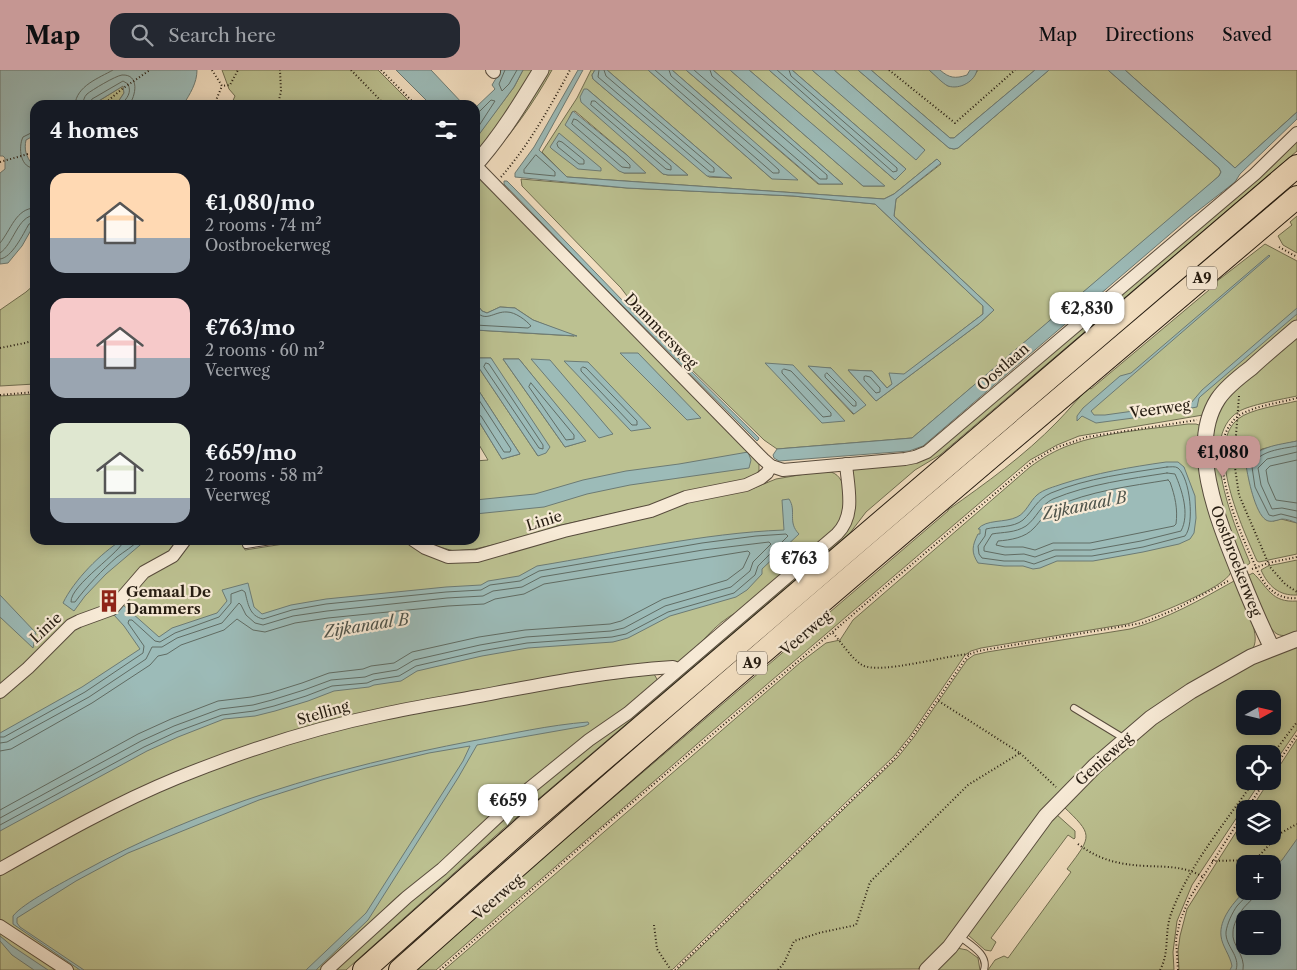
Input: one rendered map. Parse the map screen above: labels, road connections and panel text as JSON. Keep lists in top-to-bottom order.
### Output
{
  "streets": {
    "highway": ["A9"],
    "street": [
      "Dammersweg",
      "Oostlaan",
      "Linie",
      "Oostbroekerweg",
      "Stelling",
      "Genieweg"
    ],
    "path": ["Veerweg"]
  },
  "crossings": [
    ["Dammersweg", "Linie"],
    ["Veerweg", "Oostbroekerweg"],
    ["Oostbroekerweg", "Genieweg"]
  ],
  "water": ["Zijkanaal B"],
  "places": {
    "building": ["Gemaal De Dammers"]
  },
  "north": "right",
  "page": {
    "header": "Map",
    "search": "Search here",
    "nav": ["Map", "Directions", "Saved"],
    "heading": "4 homes",
    "list": [
      {
        "name": "€1,080/mo",
        "note": "2 rooms · 74 m² · Oostbroekerweg"
      },
      {
        "name": "€763/mo",
        "note": "2 rooms · 60 m² · Veerweg"
      },
      {
        "name": "€659/mo",
        "note": "2 rooms · 58 m² · Veerweg"
      }
    ],
    "price": [
      "€2,830",
      "€1,080",
      "€763",
      "€659"
    ],
    "map_buttons": ["+", "−"]
  }
}
